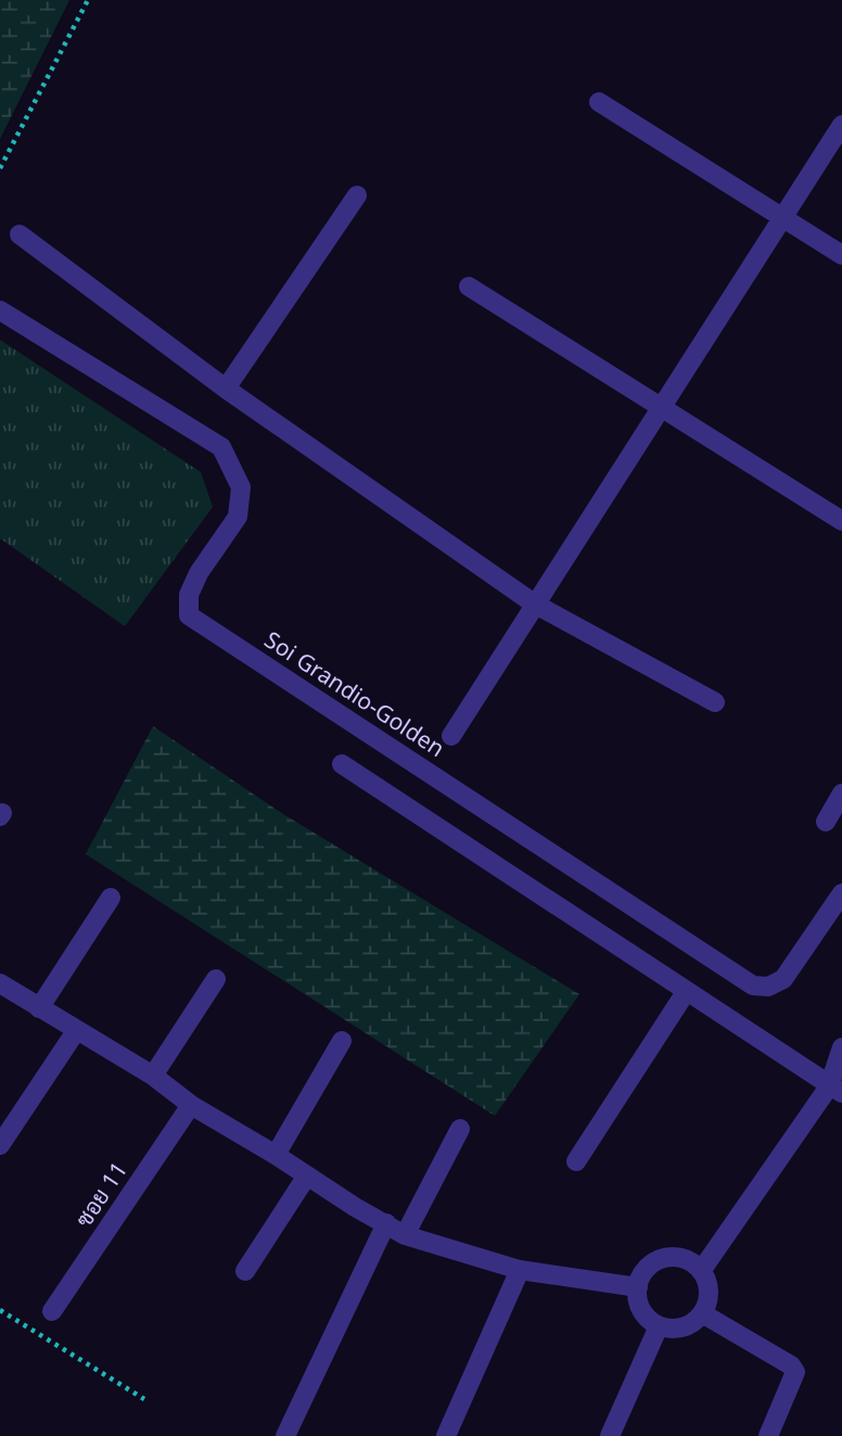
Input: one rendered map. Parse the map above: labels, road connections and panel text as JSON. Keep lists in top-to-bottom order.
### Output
{
  "streets": {
    "street": ["Soi Grandio-Golden", "ซอย 11"]
  }
}
